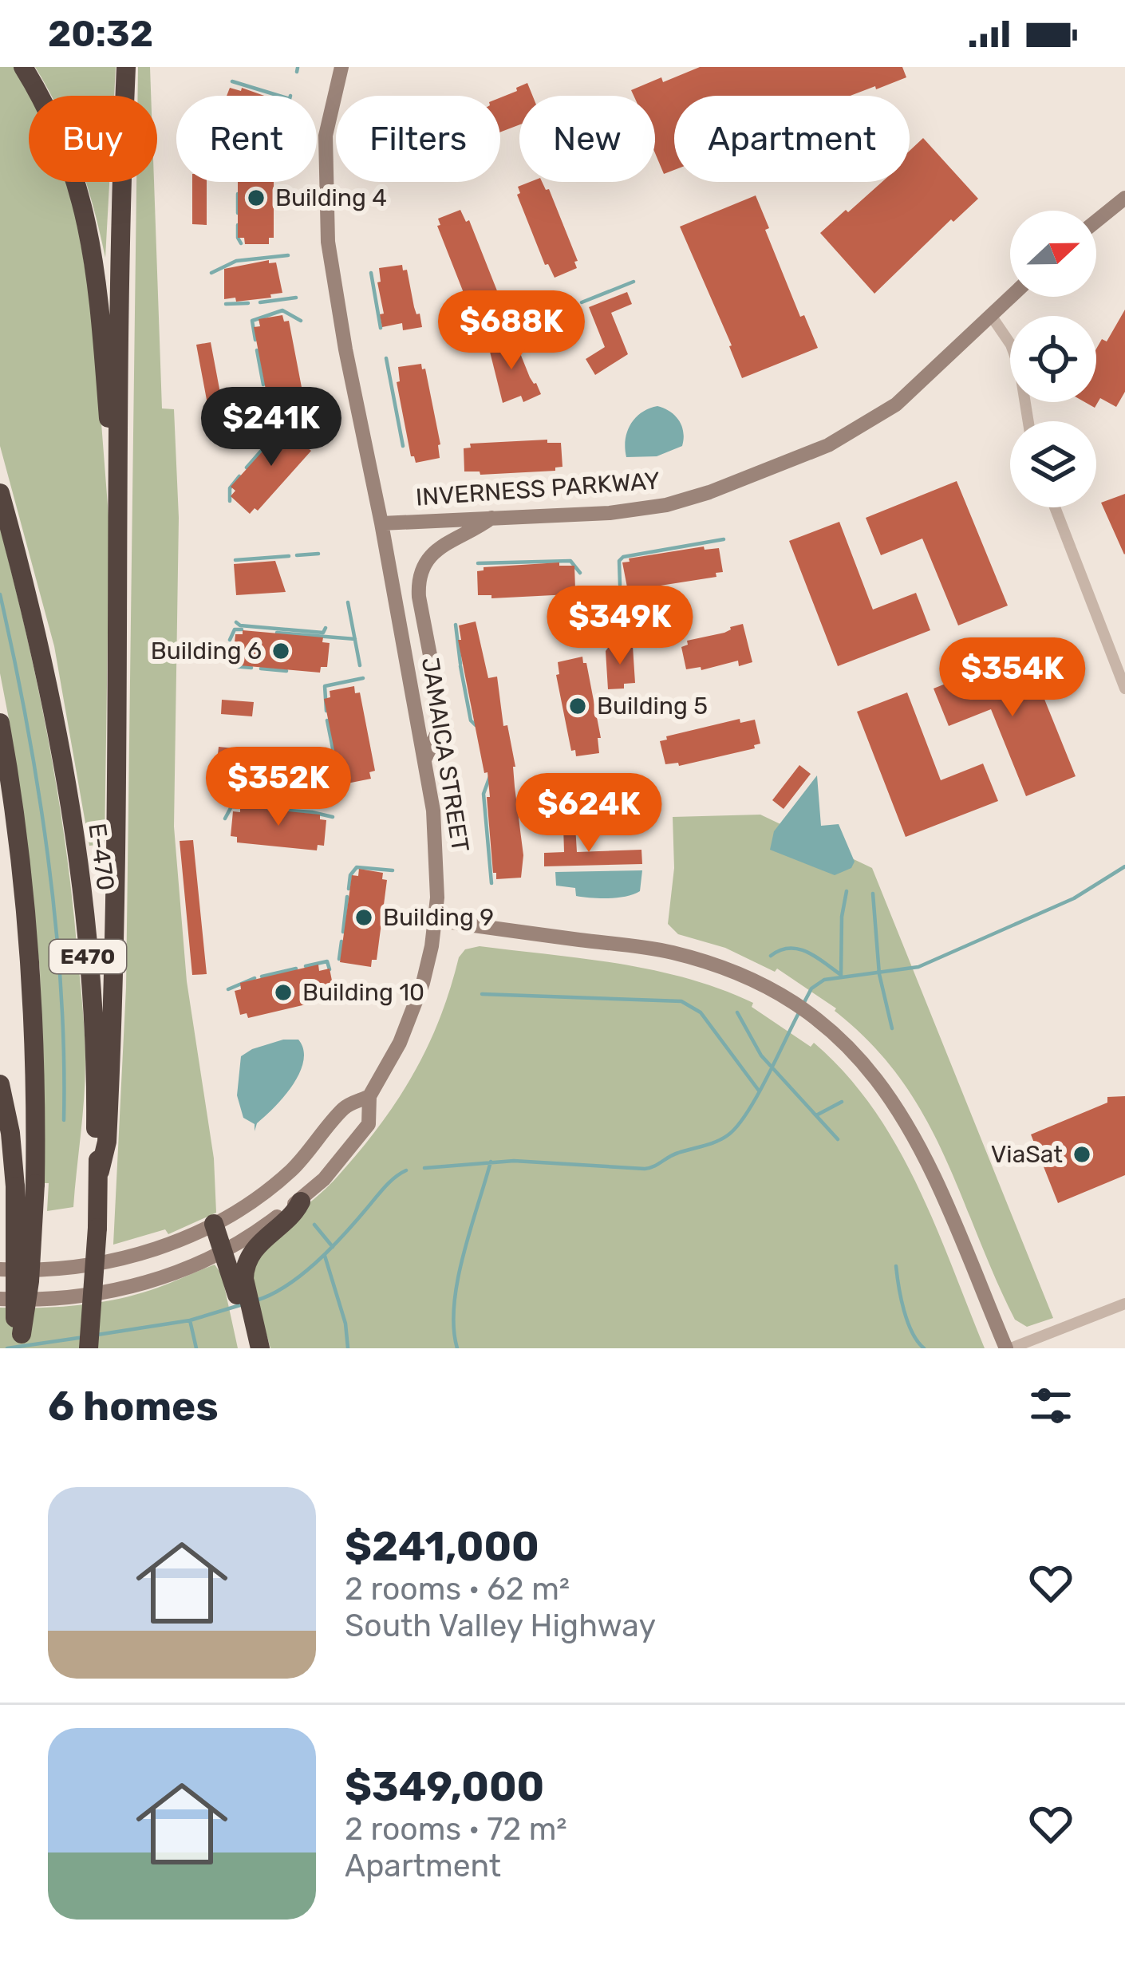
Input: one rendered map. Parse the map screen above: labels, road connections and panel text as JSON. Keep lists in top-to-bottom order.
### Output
{
  "streets": {
    "highway": ["E-470", "E470"],
    "main road": ["INVERNESS PARKWAY", "JAMAICA STREET"]
  },
  "crossings": [
    ["INVERNESS PARKWAY", "JAMAICA STREET"]
  ],
  "places": [
    "Building 4",
    "Building 6",
    "Building 5",
    "Building 9",
    "Building 10",
    "ViaSat"
  ],
  "north": "right",
  "page": {
    "status": "20:32",
    "chip": [
      "Buy",
      "Rent",
      "Filters",
      "New",
      "Apartment"
    ],
    "price": [
      "$688K",
      "$241K",
      "$349K",
      "$354K",
      "$352K",
      "$624K"
    ],
    "heading": "6 homes",
    "list": [
      {
        "name": "$241,000",
        "note": "2 rooms · 62 m² · South Valley Highway"
      },
      {
        "name": "$349,000",
        "note": "2 rooms · 72 m² · Apartment"
      }
    ]
  }
}
